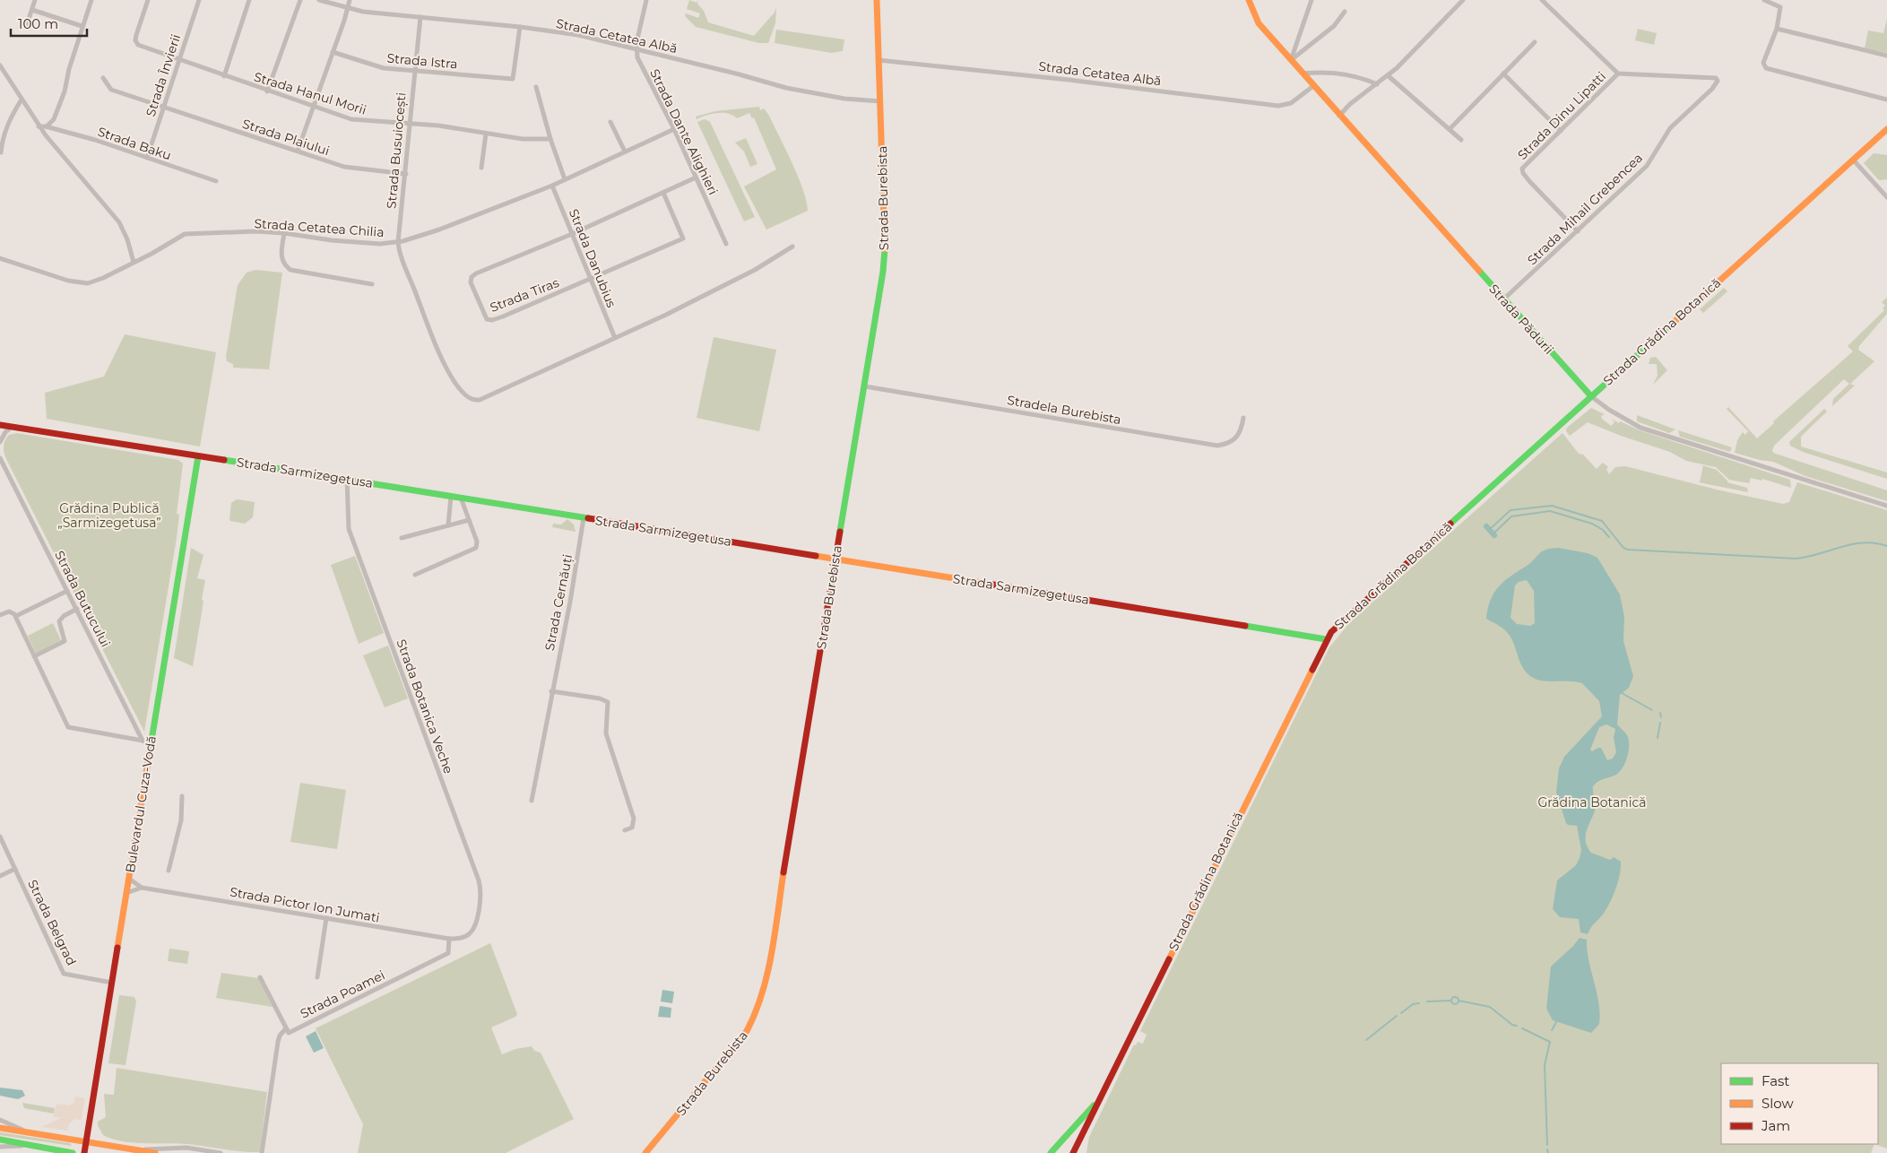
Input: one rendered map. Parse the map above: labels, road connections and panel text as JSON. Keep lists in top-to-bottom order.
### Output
{
  "streets": {
    "main road": [
      "Strada Burebista",
      "Strada Pădurii",
      "Strada Grădina Botanică",
      "Strada Sarmizegetusa",
      "Bulevardul Cuza-Vodă"
    ],
    "street": [
      "Strada Cetatea Albă",
      "Strada Istra",
      "Strada Învierii",
      "Strada Hanul Morii",
      "Strada Dinu Lipatti",
      "Strada Dante Alighieri",
      "Strada Plaiului",
      "Strada Baku",
      "Strada Busuiocești",
      "Strada Mihail Grebencea",
      "Strada Cetatea Chilia",
      "Strada Danubius",
      "Strada Tiras",
      "Stradela Burebista",
      "Strada Butucului",
      "Strada Cernăuți",
      "Strada Botanica Veche",
      "Strada Pictor Ion Jumati",
      "Strada Belgrad",
      "Strada Poamei"
    ]
  },
  "crossings": [
    ["Strada Cetatea Albă", "Strada Istra"],
    ["Strada Cetatea Albă", "Strada Dante Alighieri"],
    ["Strada Cetatea Albă", "Strada Busuiocești"],
    ["Strada Cetatea Albă", "Strada Burebista"],
    ["Strada Cetatea Albă", "Strada Pădurii"],
    ["Strada Istra", "Strada Busuiocești"],
    ["Strada Învierii", "Strada Hanul Morii"],
    ["Strada Învierii", "Strada Plaiului"],
    ["Strada Învierii", "Strada Baku"],
    ["Strada Hanul Morii", "Strada Busuiocești"],
    ["Strada Dinu Lipatti", "Strada Mihail Grebencea"],
    ["Strada Dante Alighieri", "Strada Cetatea Chilia"],
    ["Strada Dante Alighieri", "Strada Tiras"],
    ["Strada Plaiului", "Strada Busuiocești"],
    ["Strada Busuiocești", "Strada Cetatea Chilia"],
    ["Strada Busuiocești", "Strada Danubius"],
    ["Strada Burebista", "Stradela Burebista"],
    ["Strada Burebista", "Strada Sarmizegetusa"],
    ["Strada Mihail Grebencea", "Strada Pădurii"],
    ["Strada Cetatea Chilia", "Strada Danubius"],
    ["Strada Danubius", "Strada Tiras"],
    ["Strada Pădurii", "Strada Grădina Botanică"],
    ["Strada Grădina Botanică", "Strada Sarmizegetusa"],
    ["Strada Sarmizegetusa", "Strada Cernăuți"],
    ["Strada Sarmizegetusa", "Strada Botanica Veche"],
    ["Strada Sarmizegetusa", "Bulevardul Cuza-Vodă"],
    ["Strada Botanica Veche", "Strada Pictor Ion Jumati"],
    ["Bulevardul Cuza-Vodă", "Strada Pictor Ion Jumati"],
    ["Bulevardul Cuza-Vodă", "Strada Belgrad"],
    ["Strada Pictor Ion Jumati", "Strada Poamei"]
  ],
  "parks": ["Grădina Publică „Sarmizegetusa”", "Grădina Botanică"],
  "legend": ["Fast", "Slow", "Jam"],
  "scale_bar": "100 m"
}
